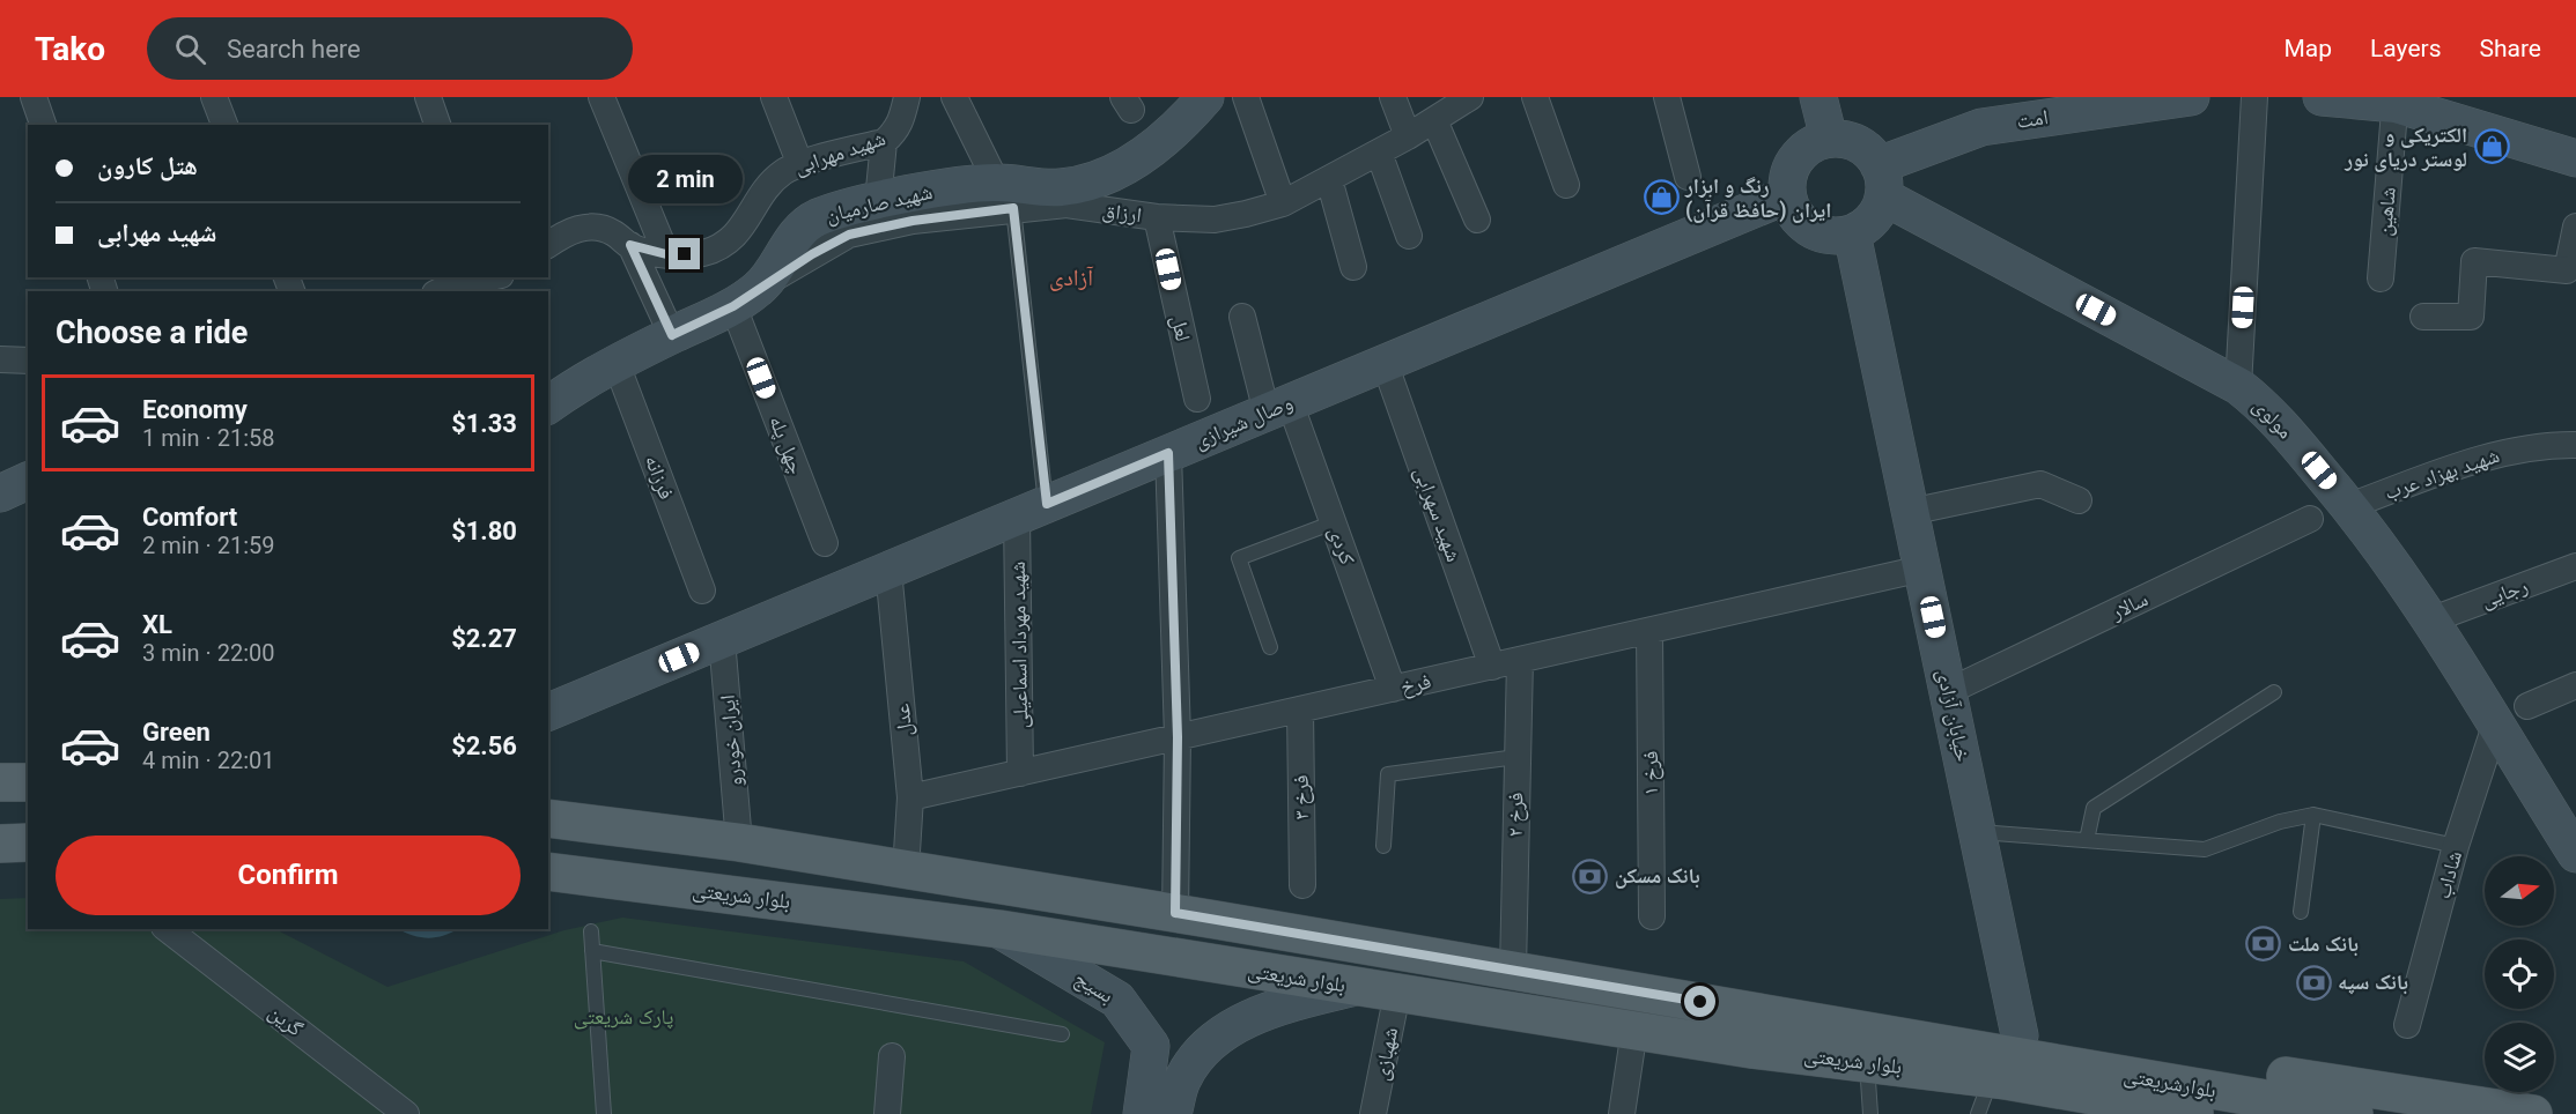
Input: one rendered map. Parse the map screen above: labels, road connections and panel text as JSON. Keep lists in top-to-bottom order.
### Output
{
  "streets": {
    "main road": ["بلوار شریعتی", "بلوارشریعتی"],
    "street": [
      "امت",
      "شهید مهرابی",
      "شهید صارمیان",
      "شاهین",
      "ارزاق",
      "لعل",
      "مولوی",
      "وصال شیرازی",
      "چهل پله",
      "شهید بهزاد عرب",
      "فرزانه",
      "شهید سهرابی",
      "کردی",
      "رجایی",
      "سالار",
      "شهید مهرداد اسماعیلی",
      "فرخ",
      "خیابان آزادی",
      "عدل",
      "ایران خودرو",
      "فرخ ۱",
      "فرخ ۳",
      "فرخ ۲",
      "شاداب",
      "بسیج",
      "گرین",
      "شهبازی"
    ]
  },
  "crossings": [
    ["امت", "مولوی"],
    ["امت", "وصال شیرازی"],
    ["امت", "خیابان آزادی"],
    ["شهید صارمیان", "ارزاق"],
    ["شهید صارمیان", "چهل پله"],
    ["ارزاق", "لعل"],
    ["ارزاق", "چهل پله"],
    ["مولوی", "وصال شیرازی"],
    ["مولوی", "شهید بهزاد عرب"],
    ["مولوی", "رجایی"],
    ["مولوی", "خیابان آزادی"],
    ["مولوی", "شاداب"],
    ["وصال شیرازی", "شهید سهرابی"],
    ["وصال شیرازی", "کردی"],
    ["وصال شیرازی", "شهید مهرداد اسماعیلی"],
    ["وصال شیرازی", "خیابان آزادی"],
    ["وصال شیرازی", "عدل"],
    ["وصال شیرازی", "ایران خودرو"],
    ["شهید سهرابی", "فرخ"],
    ["کردی", "فرخ"],
    ["سالار", "خیابان آزادی"],
    ["شهید مهرداد اسماعیلی", "فرخ"],
    ["فرخ", "خیابان آزادی"],
    ["فرخ", "عدل"],
    ["فرخ", "فرخ ۱"],
    ["فرخ", "فرخ ۳"],
    ["فرخ", "فرخ ۲"],
    ["خیابان آزادی", "بلوار شریعتی"],
    ["خیابان آزادی", "بلوارشریعتی"],
    ["عدل", "بلوار شریعتی"],
    ["ایران خودرو", "بلوار شریعتی"],
    ["فرخ ۲", "بلوار شریعتی"],
    ["بلوار شریعتی", "بسیج"],
    ["بلوار شریعتی", "شهبازی"],
    ["بلوار شریعتی", "بلوارشریعتی"]
  ],
  "districts": ["آزادی"],
  "parks": ["پارک شریعتی"],
  "places": {
    "shop": ["الکتریکی و لوستر دریای نور", "رنگ و ابزار ایران (حافظ قرآن)"],
    "bank": ["بانک مسکن", "بانک ملت", "بانک سپه"]
  },
  "north": "right",
  "page": {
    "header": "Tako",
    "search": "Search here",
    "nav": ["Map", "Layers", "Share"],
    "banner": ["هتل کارون", "شهید مهرابی"],
    "bubble": "2 min",
    "heading": "Choose a ride",
    "list": [
      {
        "name": "Economy",
        "note": "1 min · 21:58",
        "value": "$1.33"
      },
      {
        "name": "Comfort",
        "note": "2 min · 21:59",
        "value": "$1.80"
      },
      {
        "name": "XL",
        "note": "3 min · 22:00",
        "value": "$2.27"
      },
      {
        "name": "Green",
        "note": "4 min · 22:01",
        "value": "$2.56"
      }
    ],
    "buttons": "Confirm"
  }
}
